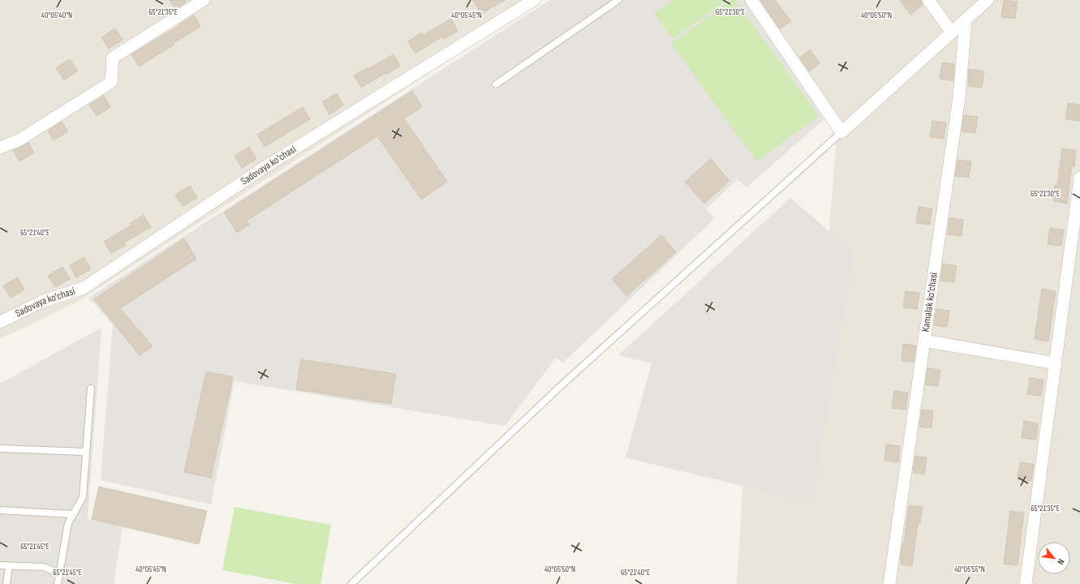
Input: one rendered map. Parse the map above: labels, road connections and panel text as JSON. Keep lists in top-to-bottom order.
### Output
{
  "streets": {
    "street": ["Sadovaya ko'chasi", "Kamalak ko'chasi"]
  },
  "north": "bottom right",
  "coordinates": [
    "65°21'35\"E",
    "65°21'30\"E",
    "40°05'40\"N",
    "40°05'45\"N",
    "40°05'50\"N",
    "65°21'40\"E",
    "65°21'45\"E",
    "40°05'55\"N"
  ]
}
